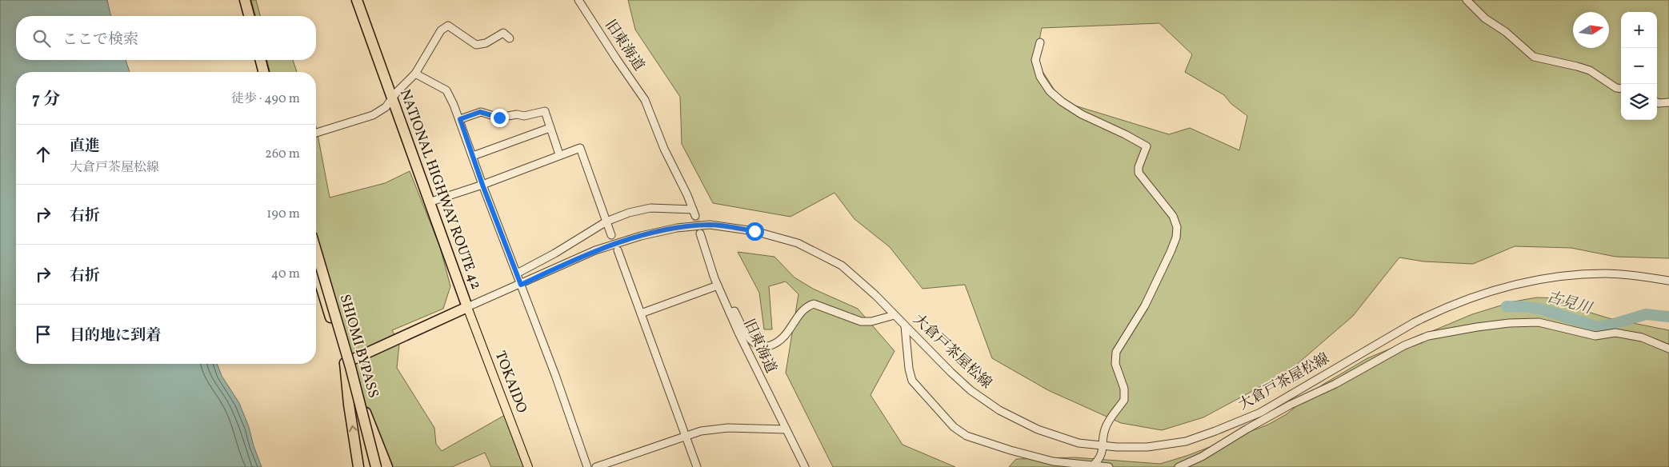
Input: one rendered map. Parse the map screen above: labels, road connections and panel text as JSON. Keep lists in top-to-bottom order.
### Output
{
  "streets": {
    "highway": ["NATIONAL HIGHWAY ROUTE 42", "SHIOMI BYPASS"],
    "main road": ["TOKAIDO"],
    "street": ["旧東海道", "大倉戸茶屋松線"]
  },
  "crossings": [
    ["NATIONAL HIGHWAY ROUTE 42", "大倉戸茶屋松線"],
    ["NATIONAL HIGHWAY ROUTE 42", "TOKAIDO"],
    ["大倉戸茶屋松線", "TOKAIDO"]
  ],
  "water": ["古見川"],
  "north": "right",
  "page": {
    "map_buttons": ["+", "−"],
    "search": "ここで検索",
    "heading": ["7 分", "徒歩 · 490 m"],
    "list": [
      ["直進", "大倉戸茶屋松線", "260 m"],
      ["右折", "190 m"],
      ["右折", "40 m"],
      "目的地に到着"
    ]
  }
}
